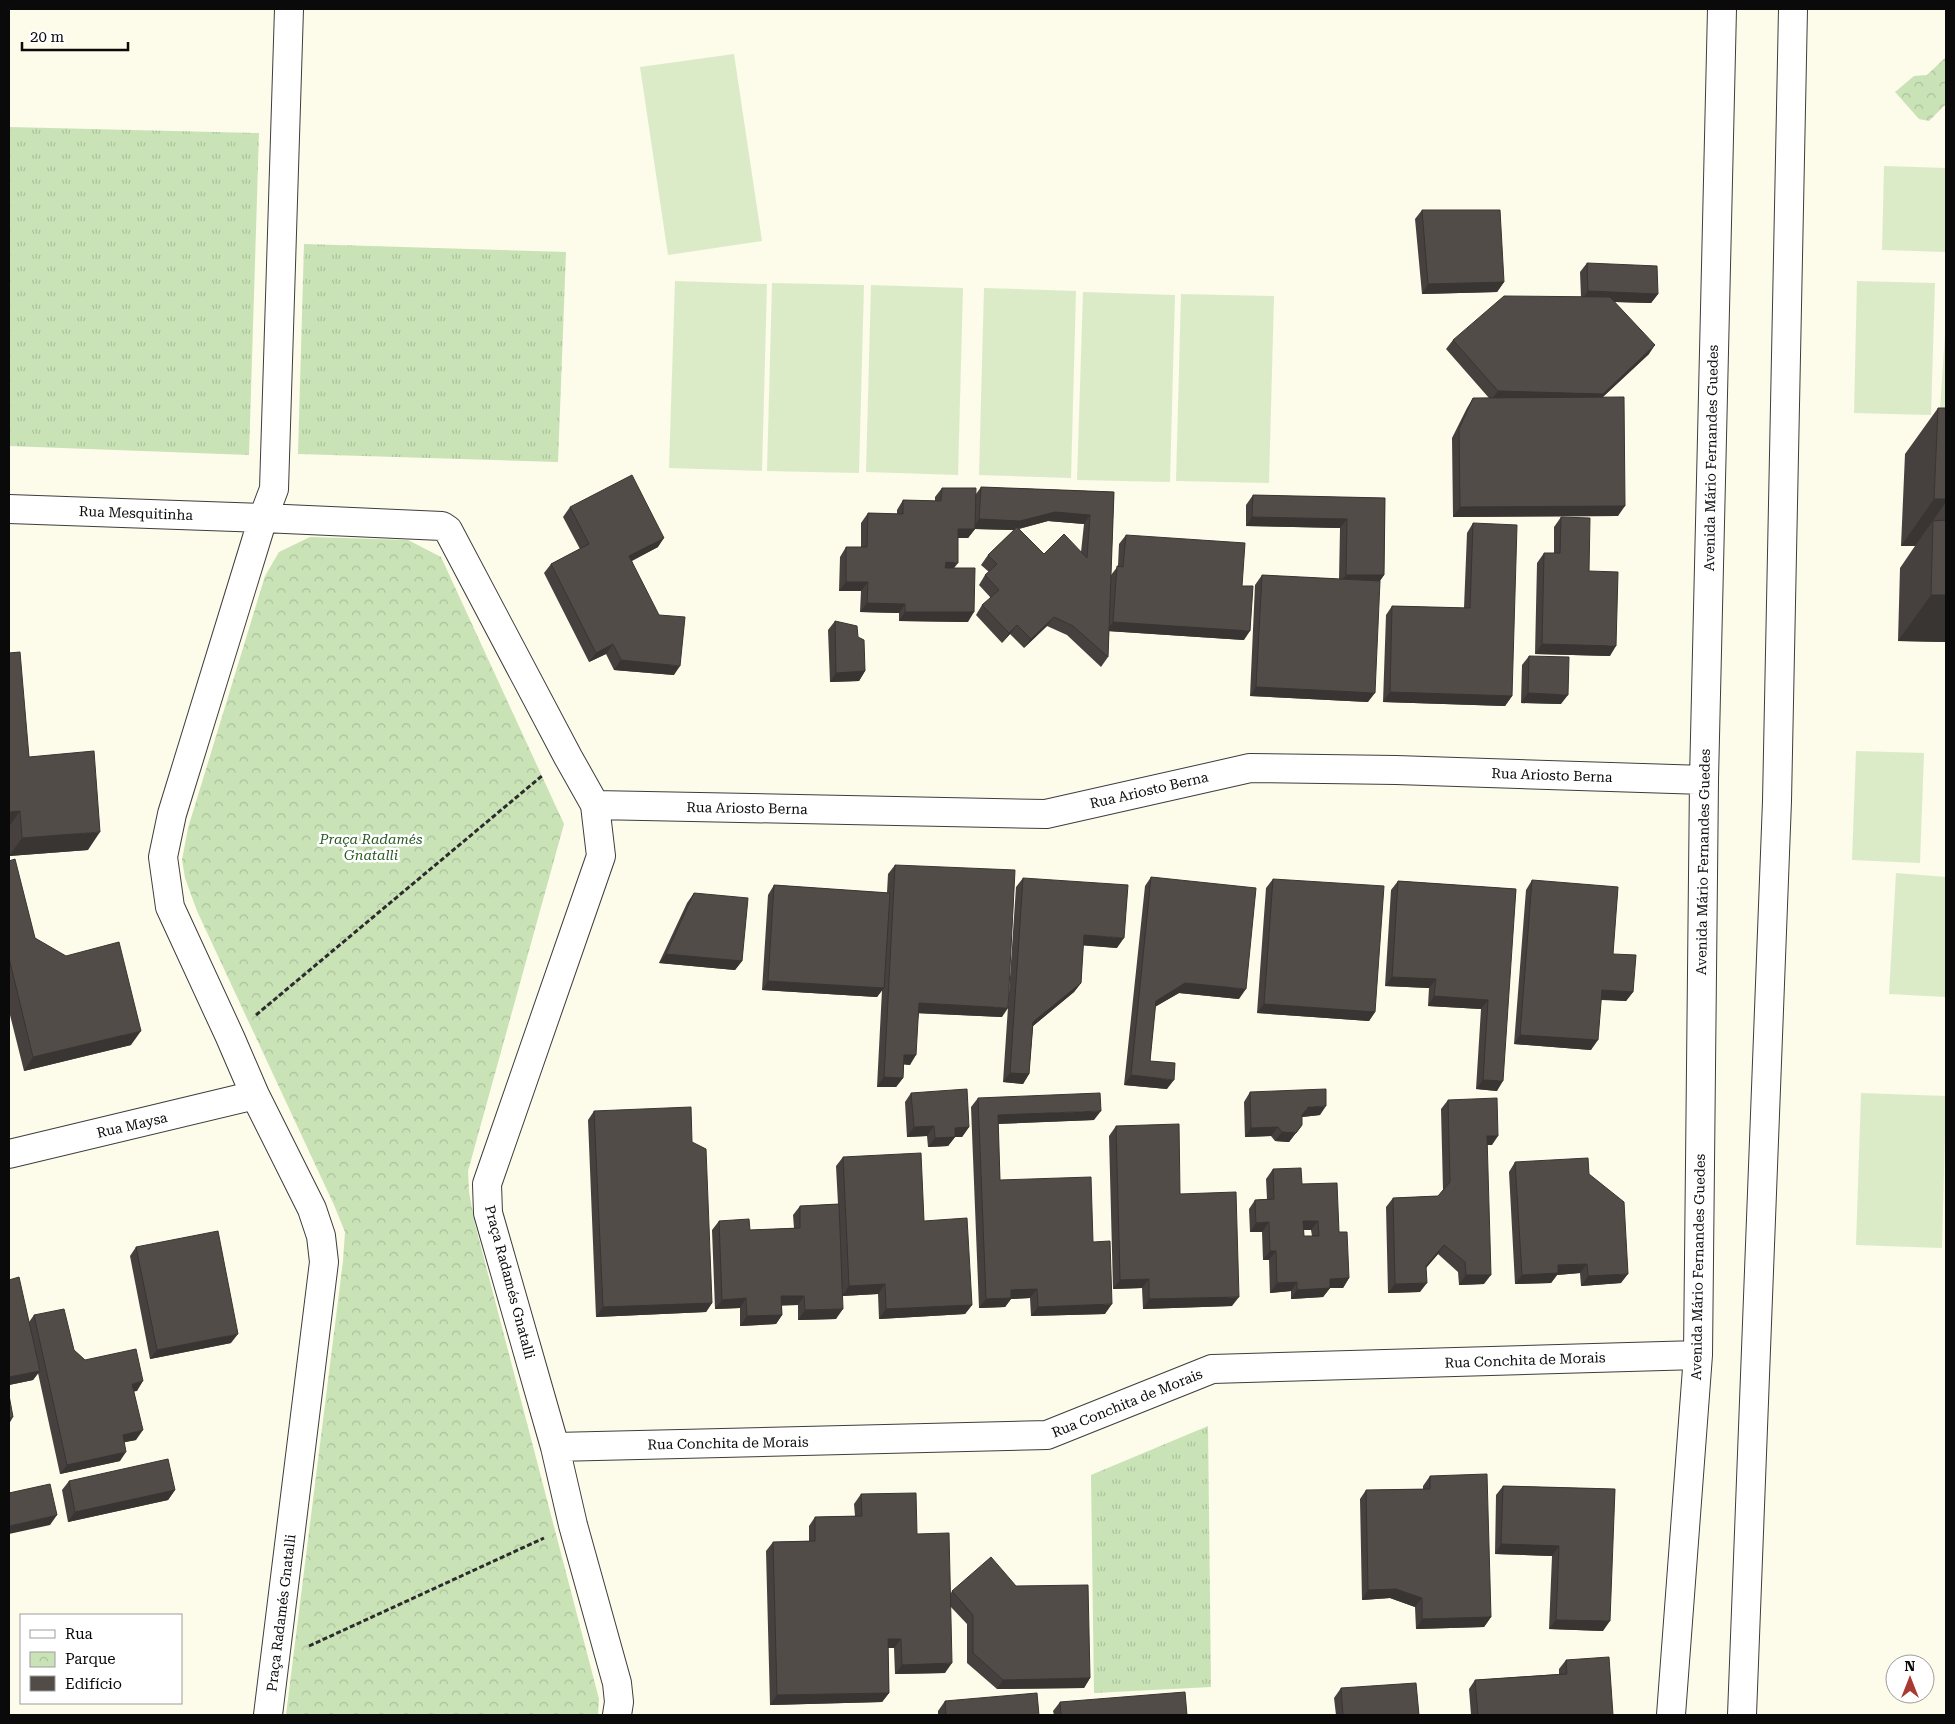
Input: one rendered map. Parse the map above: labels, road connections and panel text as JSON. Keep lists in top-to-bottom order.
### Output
{
  "streets": {
    "street": [
      "Avenida Mário Fernandes Guedes",
      "Rua Mesquitinha",
      "Rua Ariosto Berna",
      "Rua Maysa",
      "Praça Radamés Gnatalli",
      "Rua Conchita de Morais"
    ]
  },
  "crossings": [
    ["Avenida Mário Fernandes Guedes", "Rua Ariosto Berna"],
    ["Avenida Mário Fernandes Guedes", "Rua Conchita de Morais"],
    ["Rua Mesquitinha", "Praça Radamés Gnatalli"],
    ["Rua Ariosto Berna", "Praça Radamés Gnatalli"],
    ["Rua Maysa", "Praça Radamés Gnatalli"],
    ["Praça Radamés Gnatalli", "Rua Conchita de Morais"]
  ],
  "parks": ["Praça Radamés Gnatalli"],
  "legend": ["Rua", "Parque", "Edifício"],
  "scale_bar": "20 m",
  "north": "top"
}
